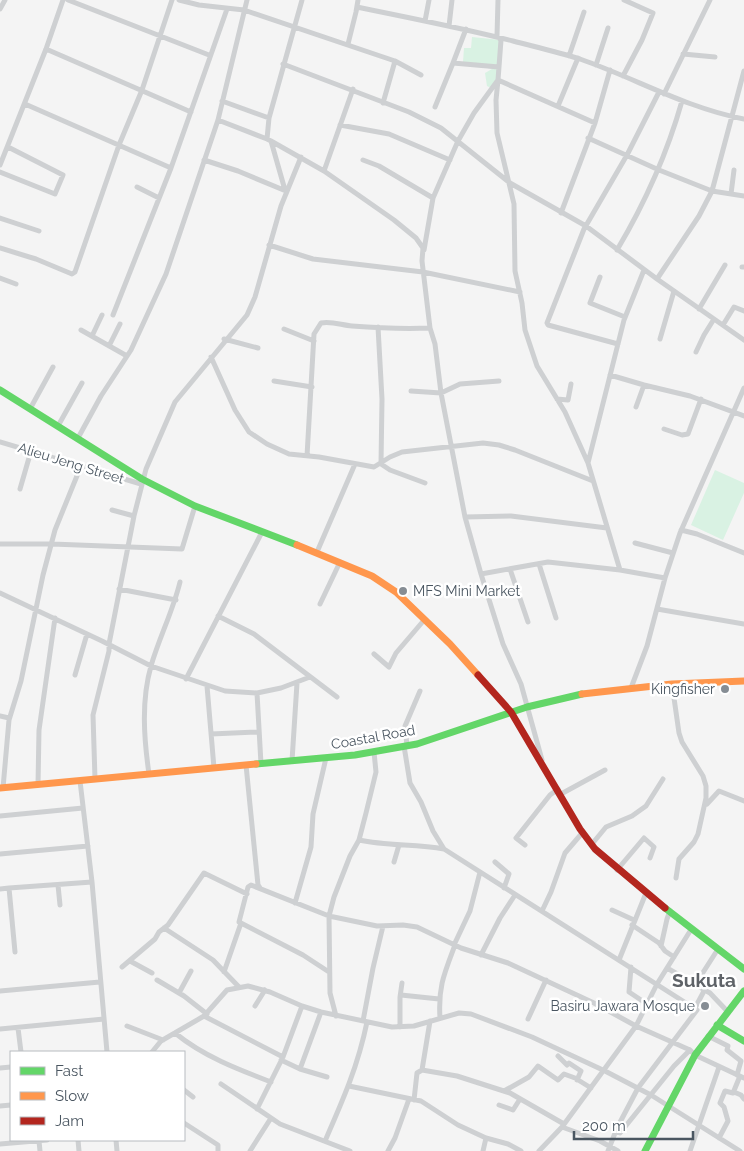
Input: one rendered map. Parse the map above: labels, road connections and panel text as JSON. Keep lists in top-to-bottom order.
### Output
{
  "streets": {
    "street": ["Alieu Jeng Street", "Coastal Road"]
  },
  "districts": ["Sukuta"],
  "places": ["MFS Mini Market", "Kingfisher", "Basiru Jawara Mosque"],
  "legend": ["Fast", "Slow", "Jam"],
  "scale_bar": "200 m"
}
